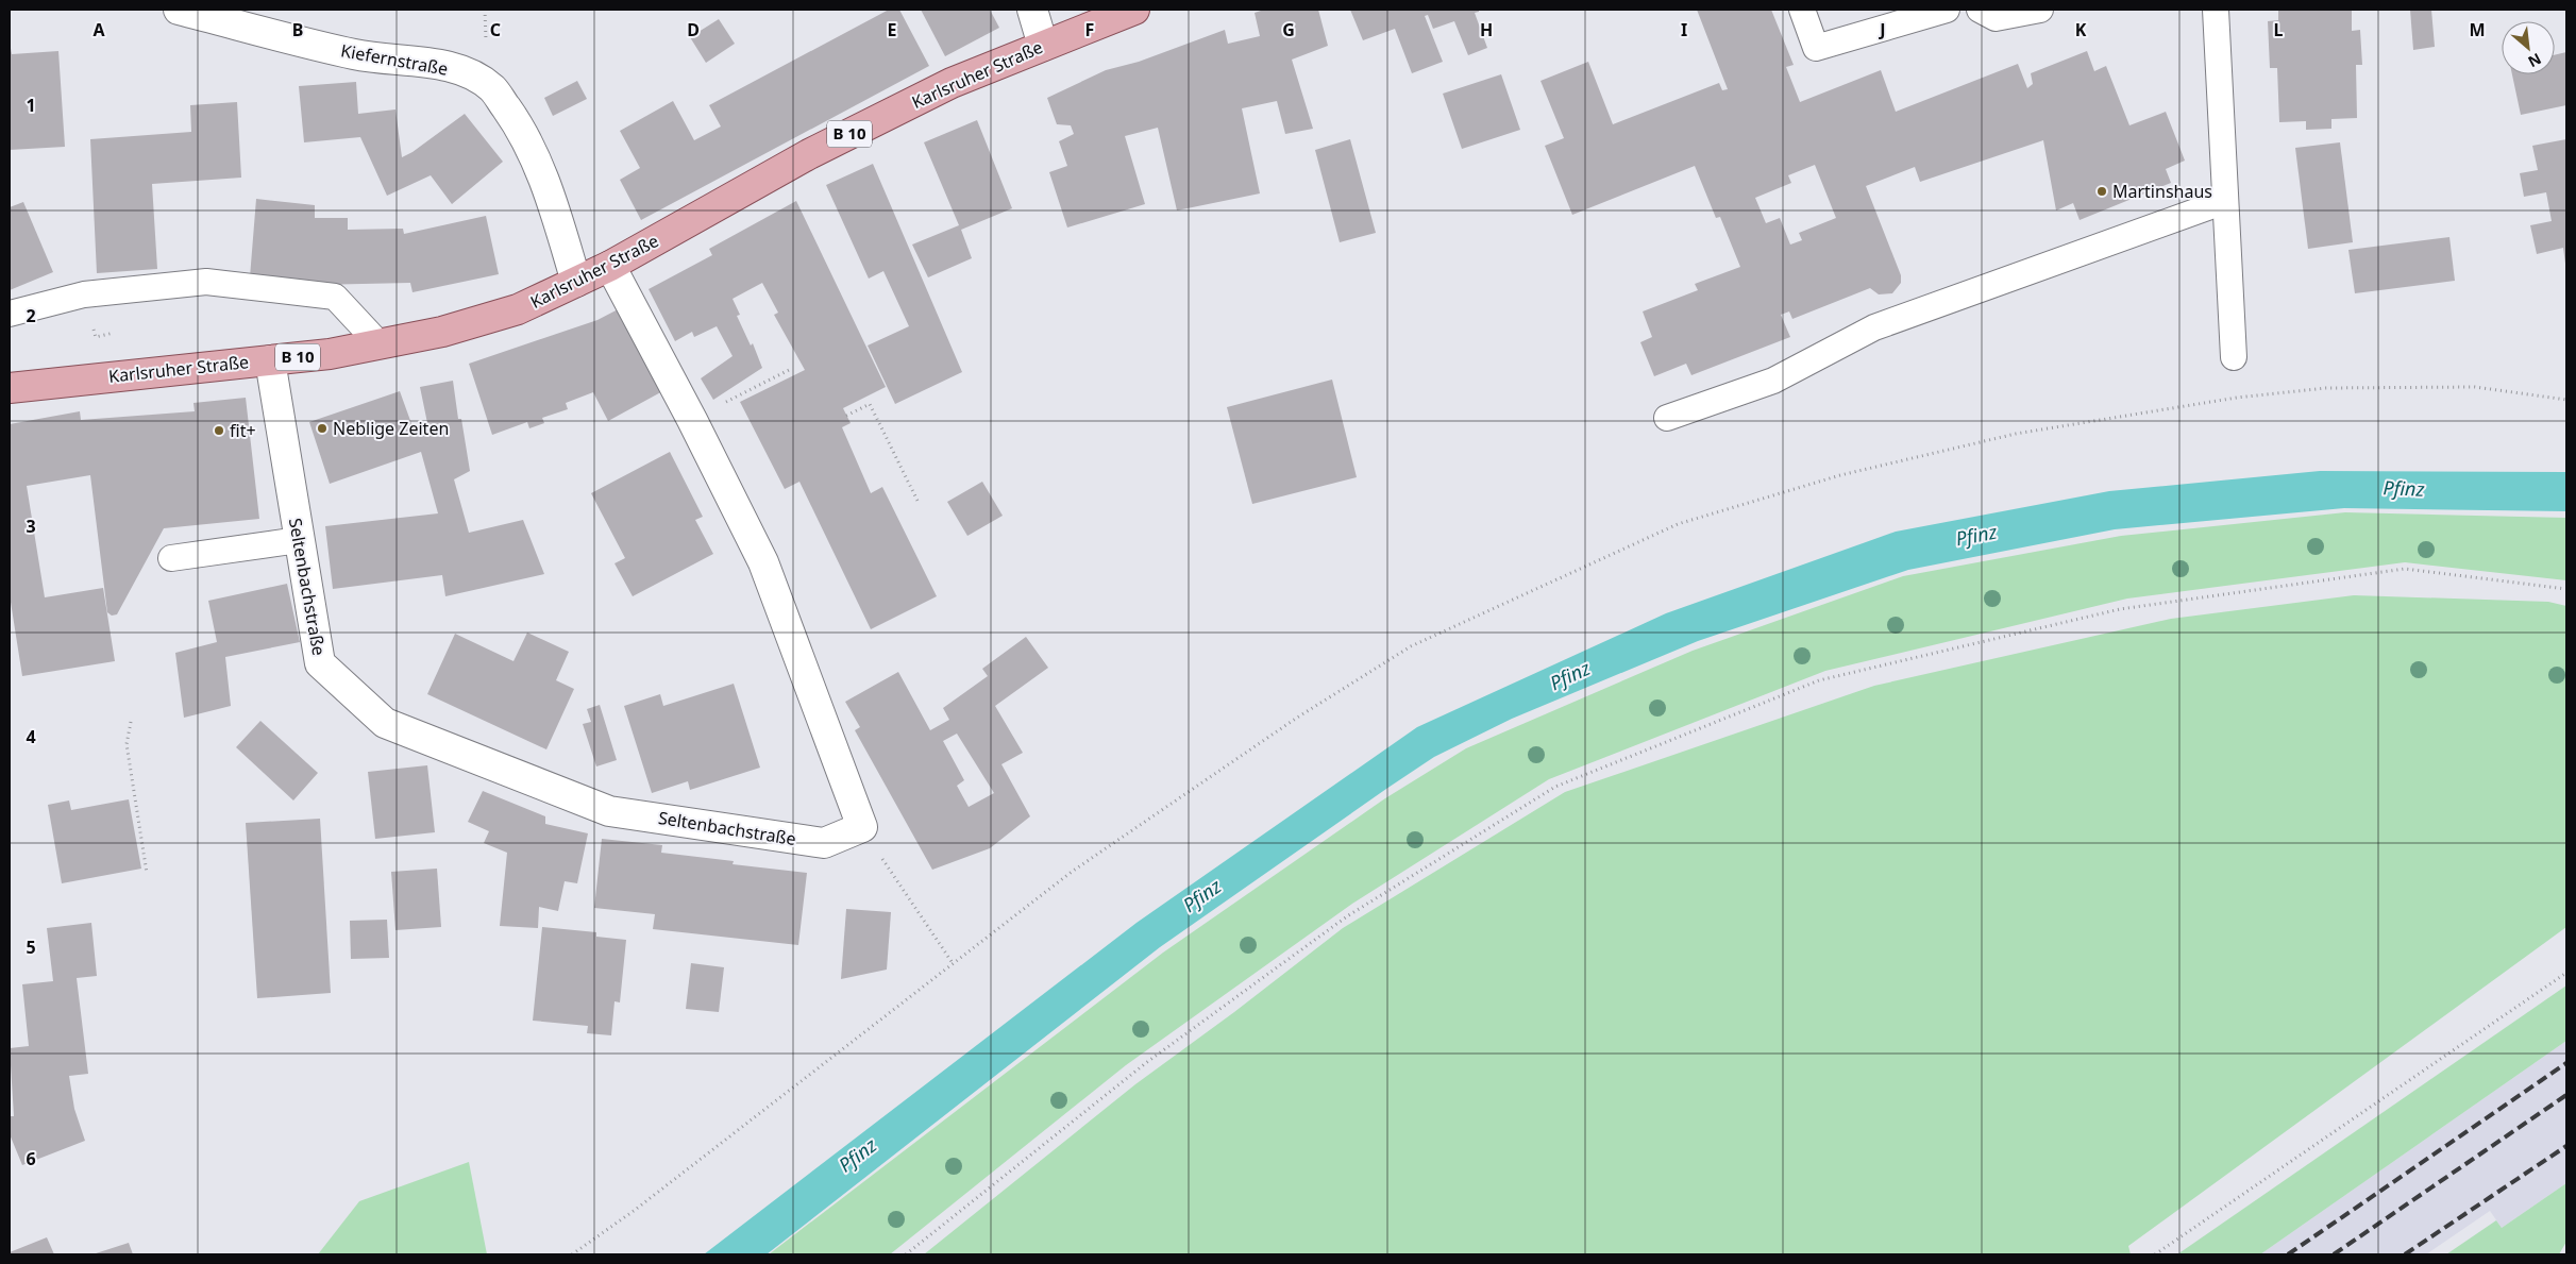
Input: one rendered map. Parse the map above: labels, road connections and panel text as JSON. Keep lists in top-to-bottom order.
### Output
{
  "streets": {
    "main road": ["Karlsruher Straße", "B 10"],
    "street": ["Kiefernstraße", "Seltenbachstraße"]
  },
  "crossings": [
    ["Kiefernstraße", "Karlsruher Straße"],
    ["Karlsruher Straße", "Seltenbachstraße"]
  ],
  "water": ["Pfinz"],
  "places": ["Martinshaus", "Neblige Zeiten", "fit+"],
  "north": "bottom right",
  "grid": {
    "columns": [
      "A",
      "B",
      "C",
      "D",
      "E",
      "F",
      "G",
      "H",
      "I",
      "J",
      "K",
      "L",
      "M"
    ],
    "rows": [
      "1",
      "2",
      "3",
      "4",
      "5",
      "6"
    ]
  }
}
